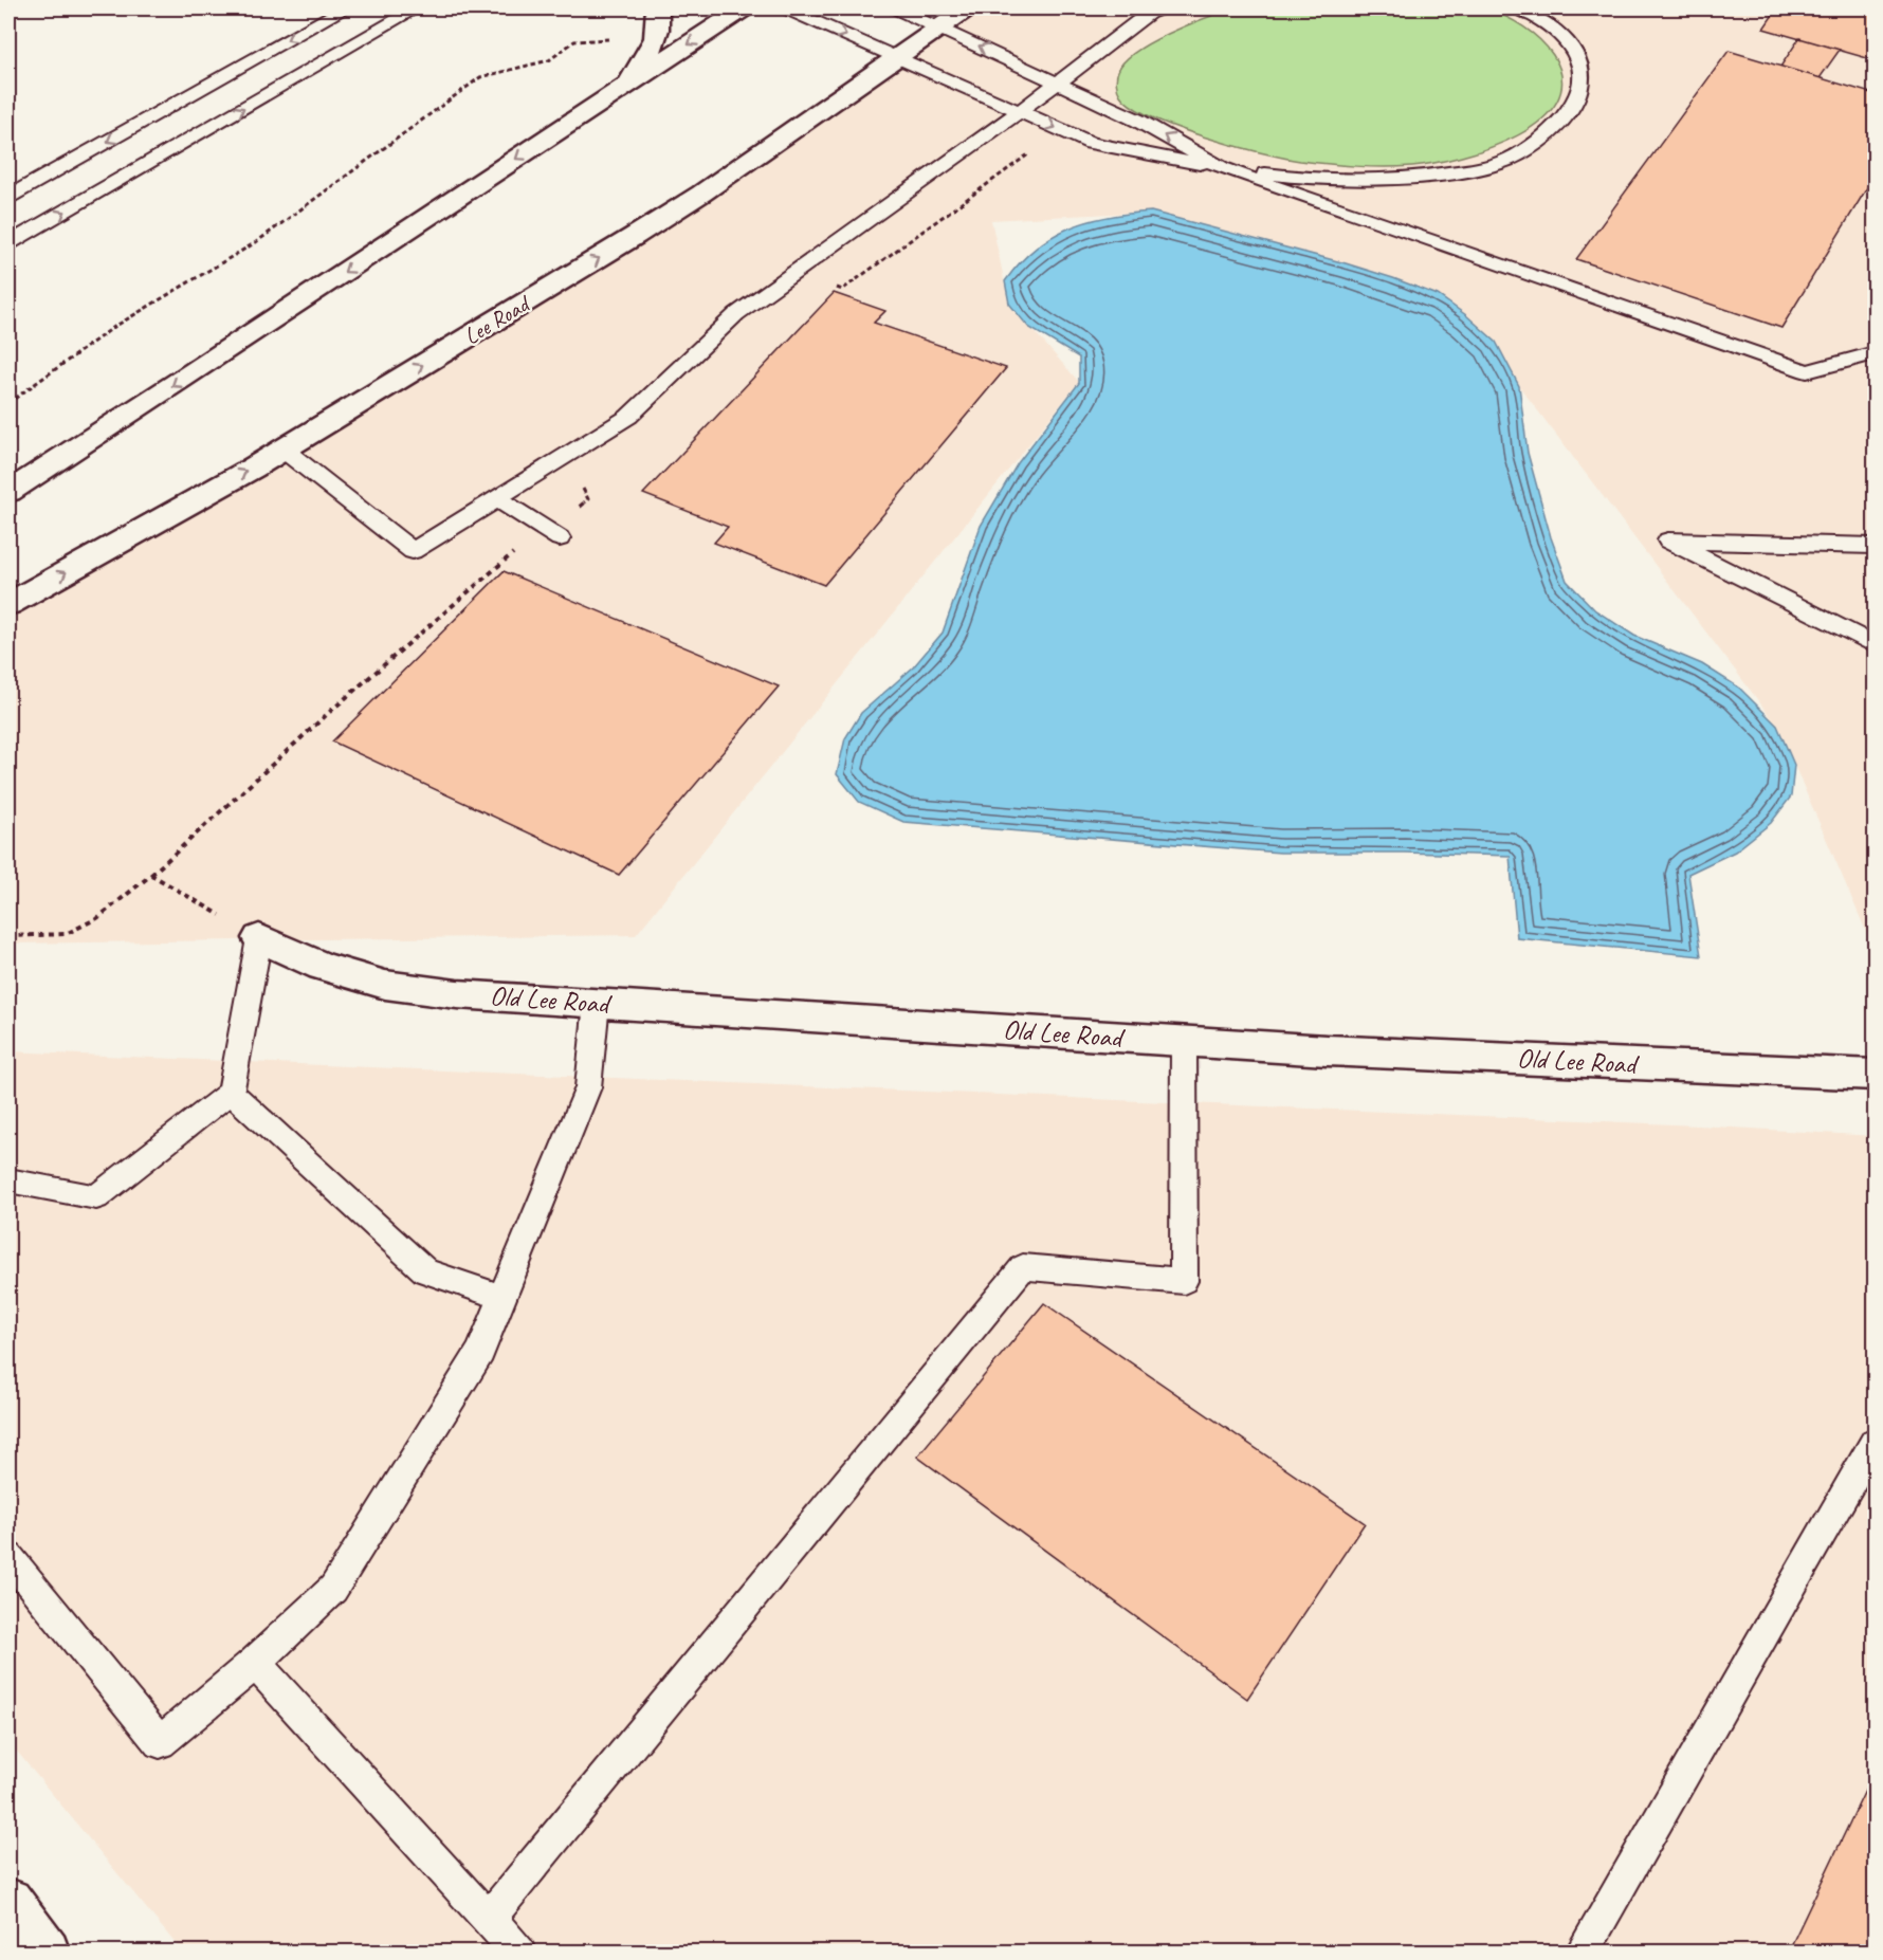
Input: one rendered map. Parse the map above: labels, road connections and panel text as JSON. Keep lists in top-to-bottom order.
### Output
{
  "streets": {
    "street": ["Lee Road", "Old Lee Road"]
  }
}
